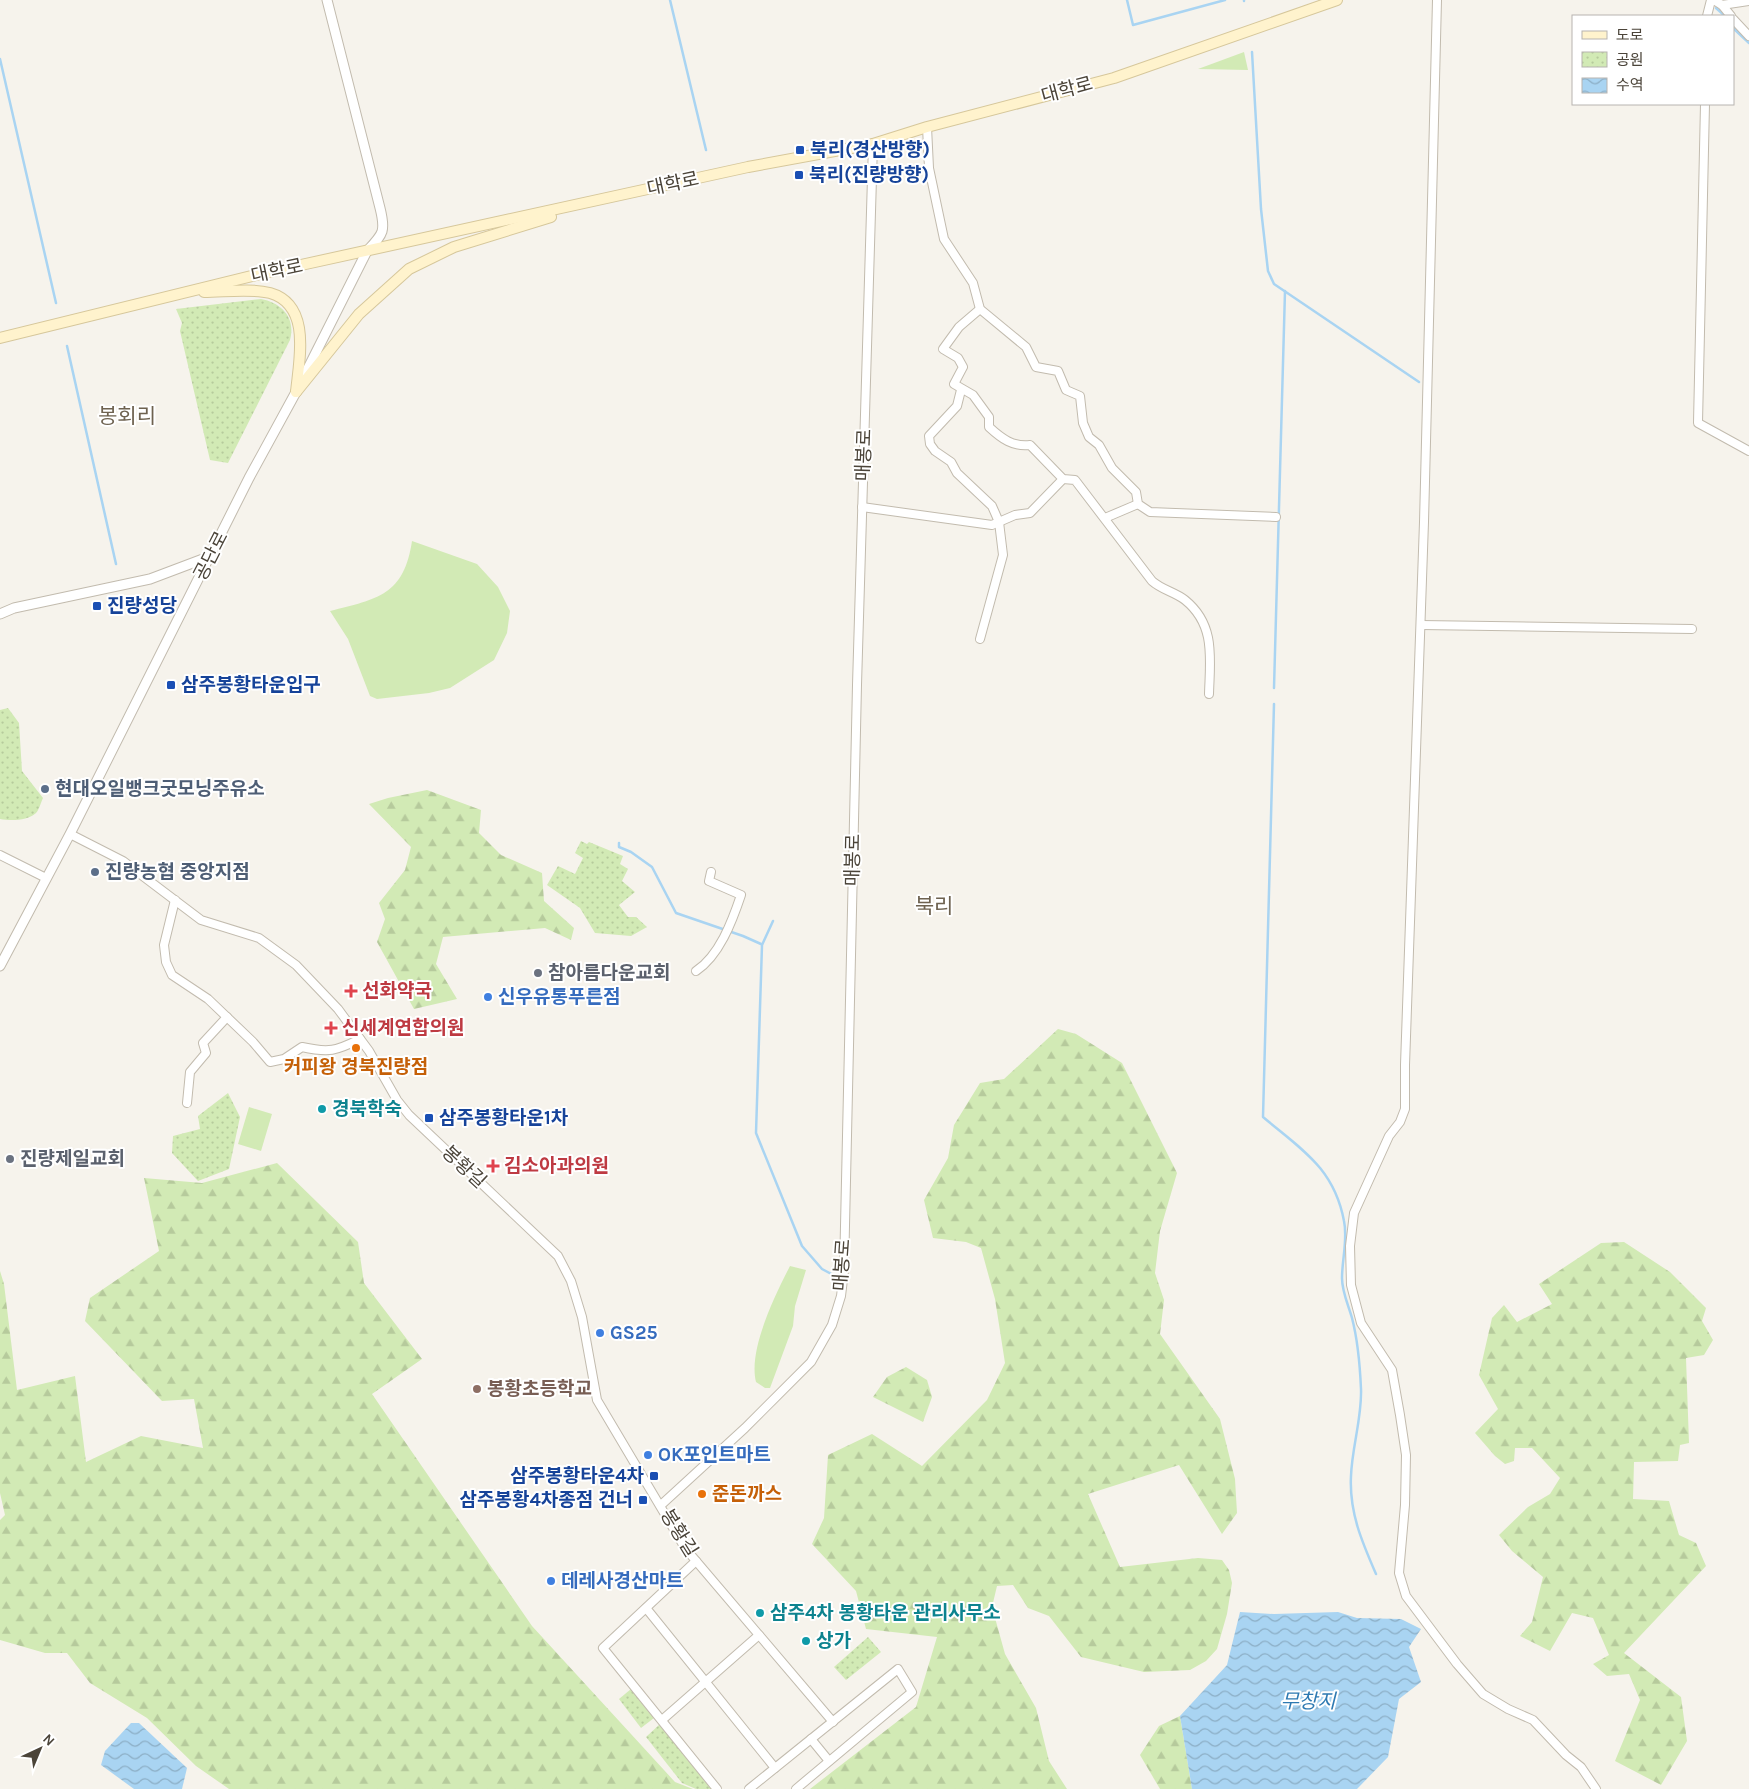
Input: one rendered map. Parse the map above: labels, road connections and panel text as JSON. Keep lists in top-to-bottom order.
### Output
{
  "streets": {
    "main road": ["대학로"],
    "street": ["매봉로", "공단로", "봉황길"]
  },
  "crossings": [
    ["대학로", "매봉로"],
    ["대학로", "공단로"],
    ["매봉로", "봉황길"],
    ["공단로", "봉황길"]
  ],
  "districts": ["봉회리", "북리"],
  "water": ["무창지"],
  "places": {
    "transit": [
      "북리(경산방향)",
      "북리(진량방향)",
      "진량성당",
      "삼주봉황타운입구",
      "삼주봉황타운1차",
      "삼주봉황타운4차",
      "삼주봉황4차종점 건너"
    ],
    "other": [
      "현대오일뱅크굿모닝주유소",
      "진량농협 중앙지점",
      "참아름다운교회",
      "신우유통푸른점",
      "커피왕 경북진량점",
      "경북학숙",
      "진량제일교회",
      "GS25",
      "봉황초등학교",
      "OK포인트마트",
      "준돈까스",
      "데레사경산마트",
      "삼주4차 봉황타운 관리사무소",
      "상가"
    ],
    "health": ["선화약국", "신세계연합의원", "김소아과의원"]
  },
  "legend": ["도로", "공원", "수역"],
  "north": "top right"
}
